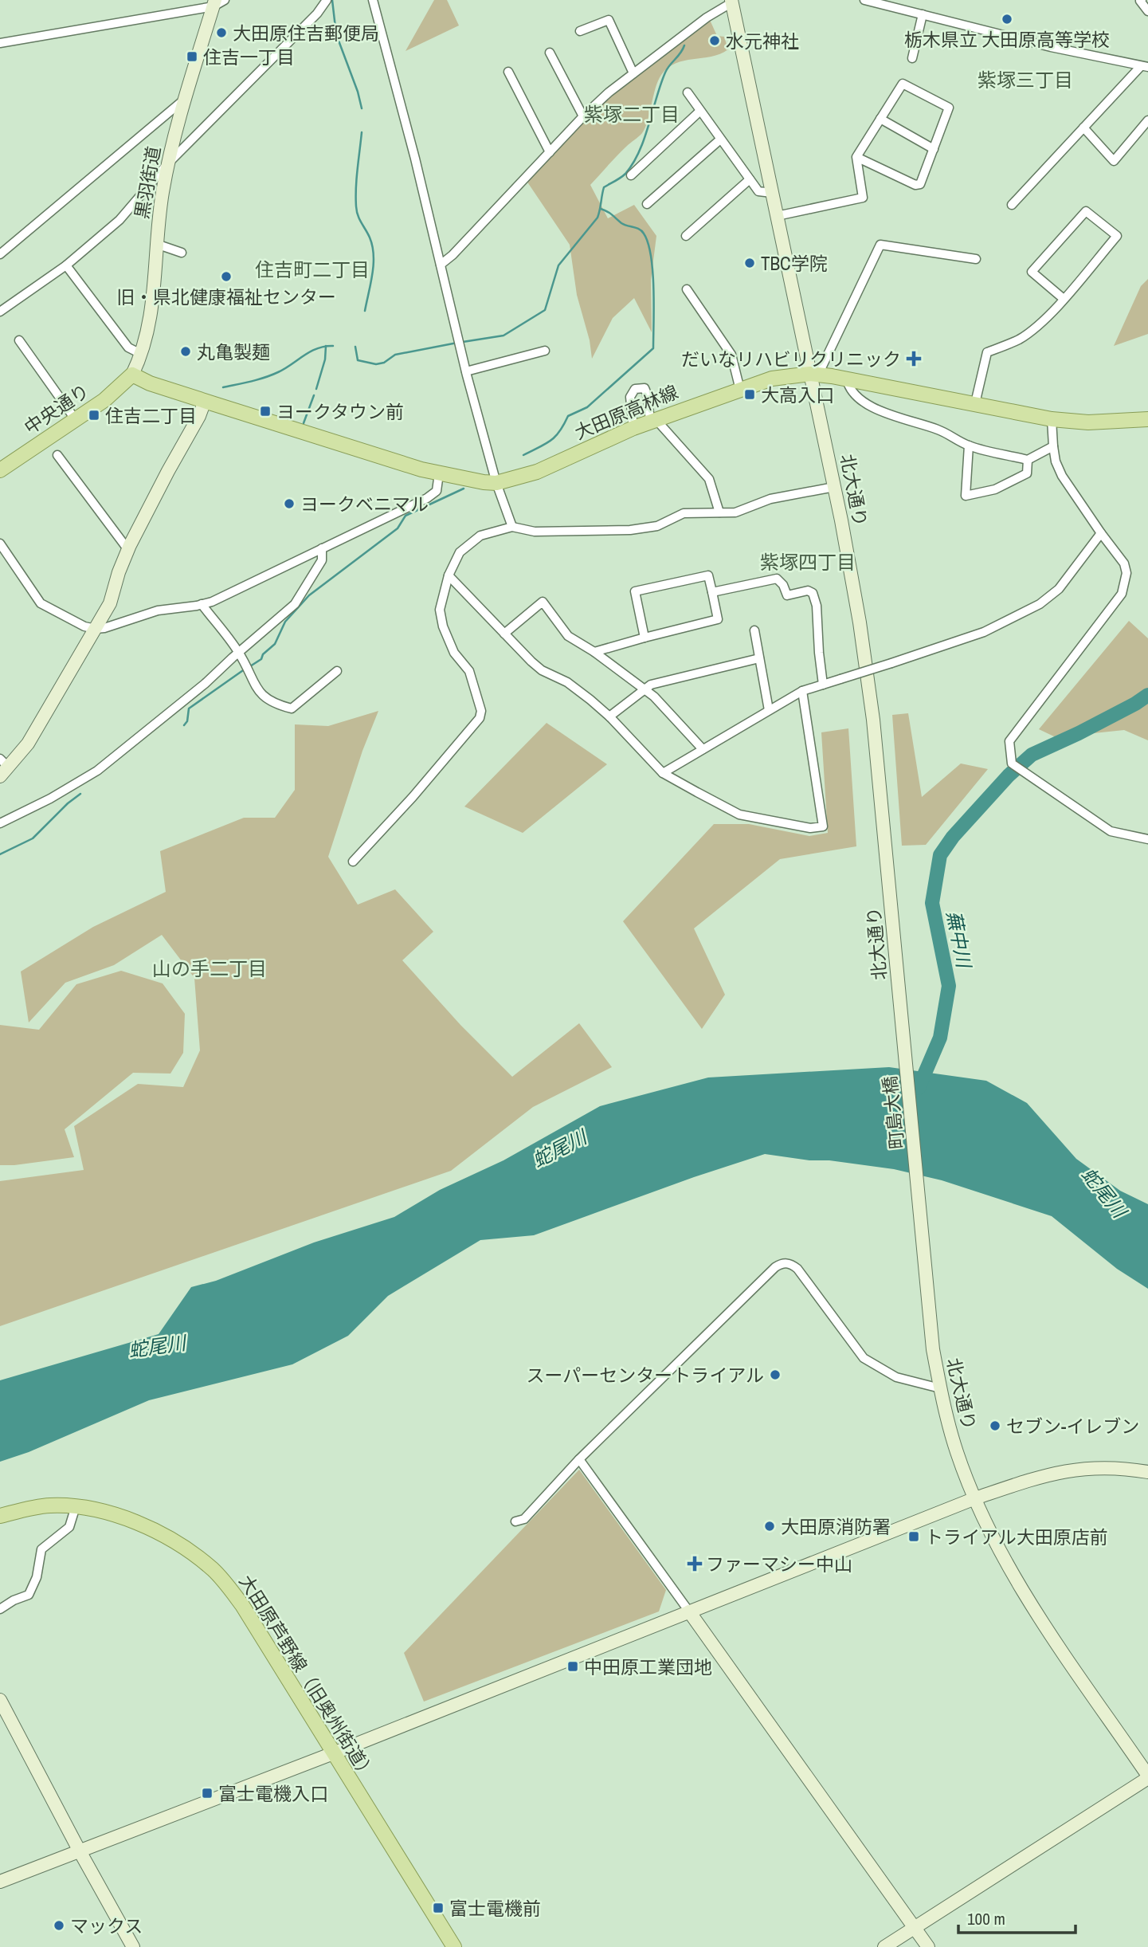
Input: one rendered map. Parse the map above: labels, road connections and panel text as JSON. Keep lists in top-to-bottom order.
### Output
{
  "streets": {
    "main road": ["中央通り", "大田原高林線", "大田原芦野線（旧奥州街道）"],
    "street": ["黒羽街道", "北大通り", "町島大橋"]
  },
  "crossings": [
    ["黒羽街道", "中央通り"],
    ["黒羽街道", "大田原高林線"],
    ["中央通り", "大田原高林線"],
    ["大田原高林線", "北大通り"],
    ["北大通り", "町島大橋"]
  ],
  "districts": [
    "紫塚三丁目",
    "紫塚二丁目",
    "住吉町二丁目",
    "紫塚四丁目",
    "山の手二丁目"
  ],
  "water": ["蕪中川", "蛇尾川"],
  "places": {
    "other": [
      "栃木県立 大田原高等学校",
      "大田原住吉郵便局",
      "水元神社",
      "TBC学院",
      "旧・県北健康福祉センター",
      "丸亀製麺",
      "ヨークベニマル",
      "スーパーセンタートライアル",
      "セブン-イレブン",
      "大田原消防署",
      "マックス"
    ],
    "transit": [
      "住吉一丁目",
      "大高入口",
      "ヨークタウン前",
      "住吉二丁目",
      "トライアル大田原店前",
      "中田原工業団地",
      "富士電機入口",
      "富士電機前"
    ],
    "health": ["だいなリハビリクリニック", "ファーマシー中山"]
  },
  "scale_bar": "100 m"
}
